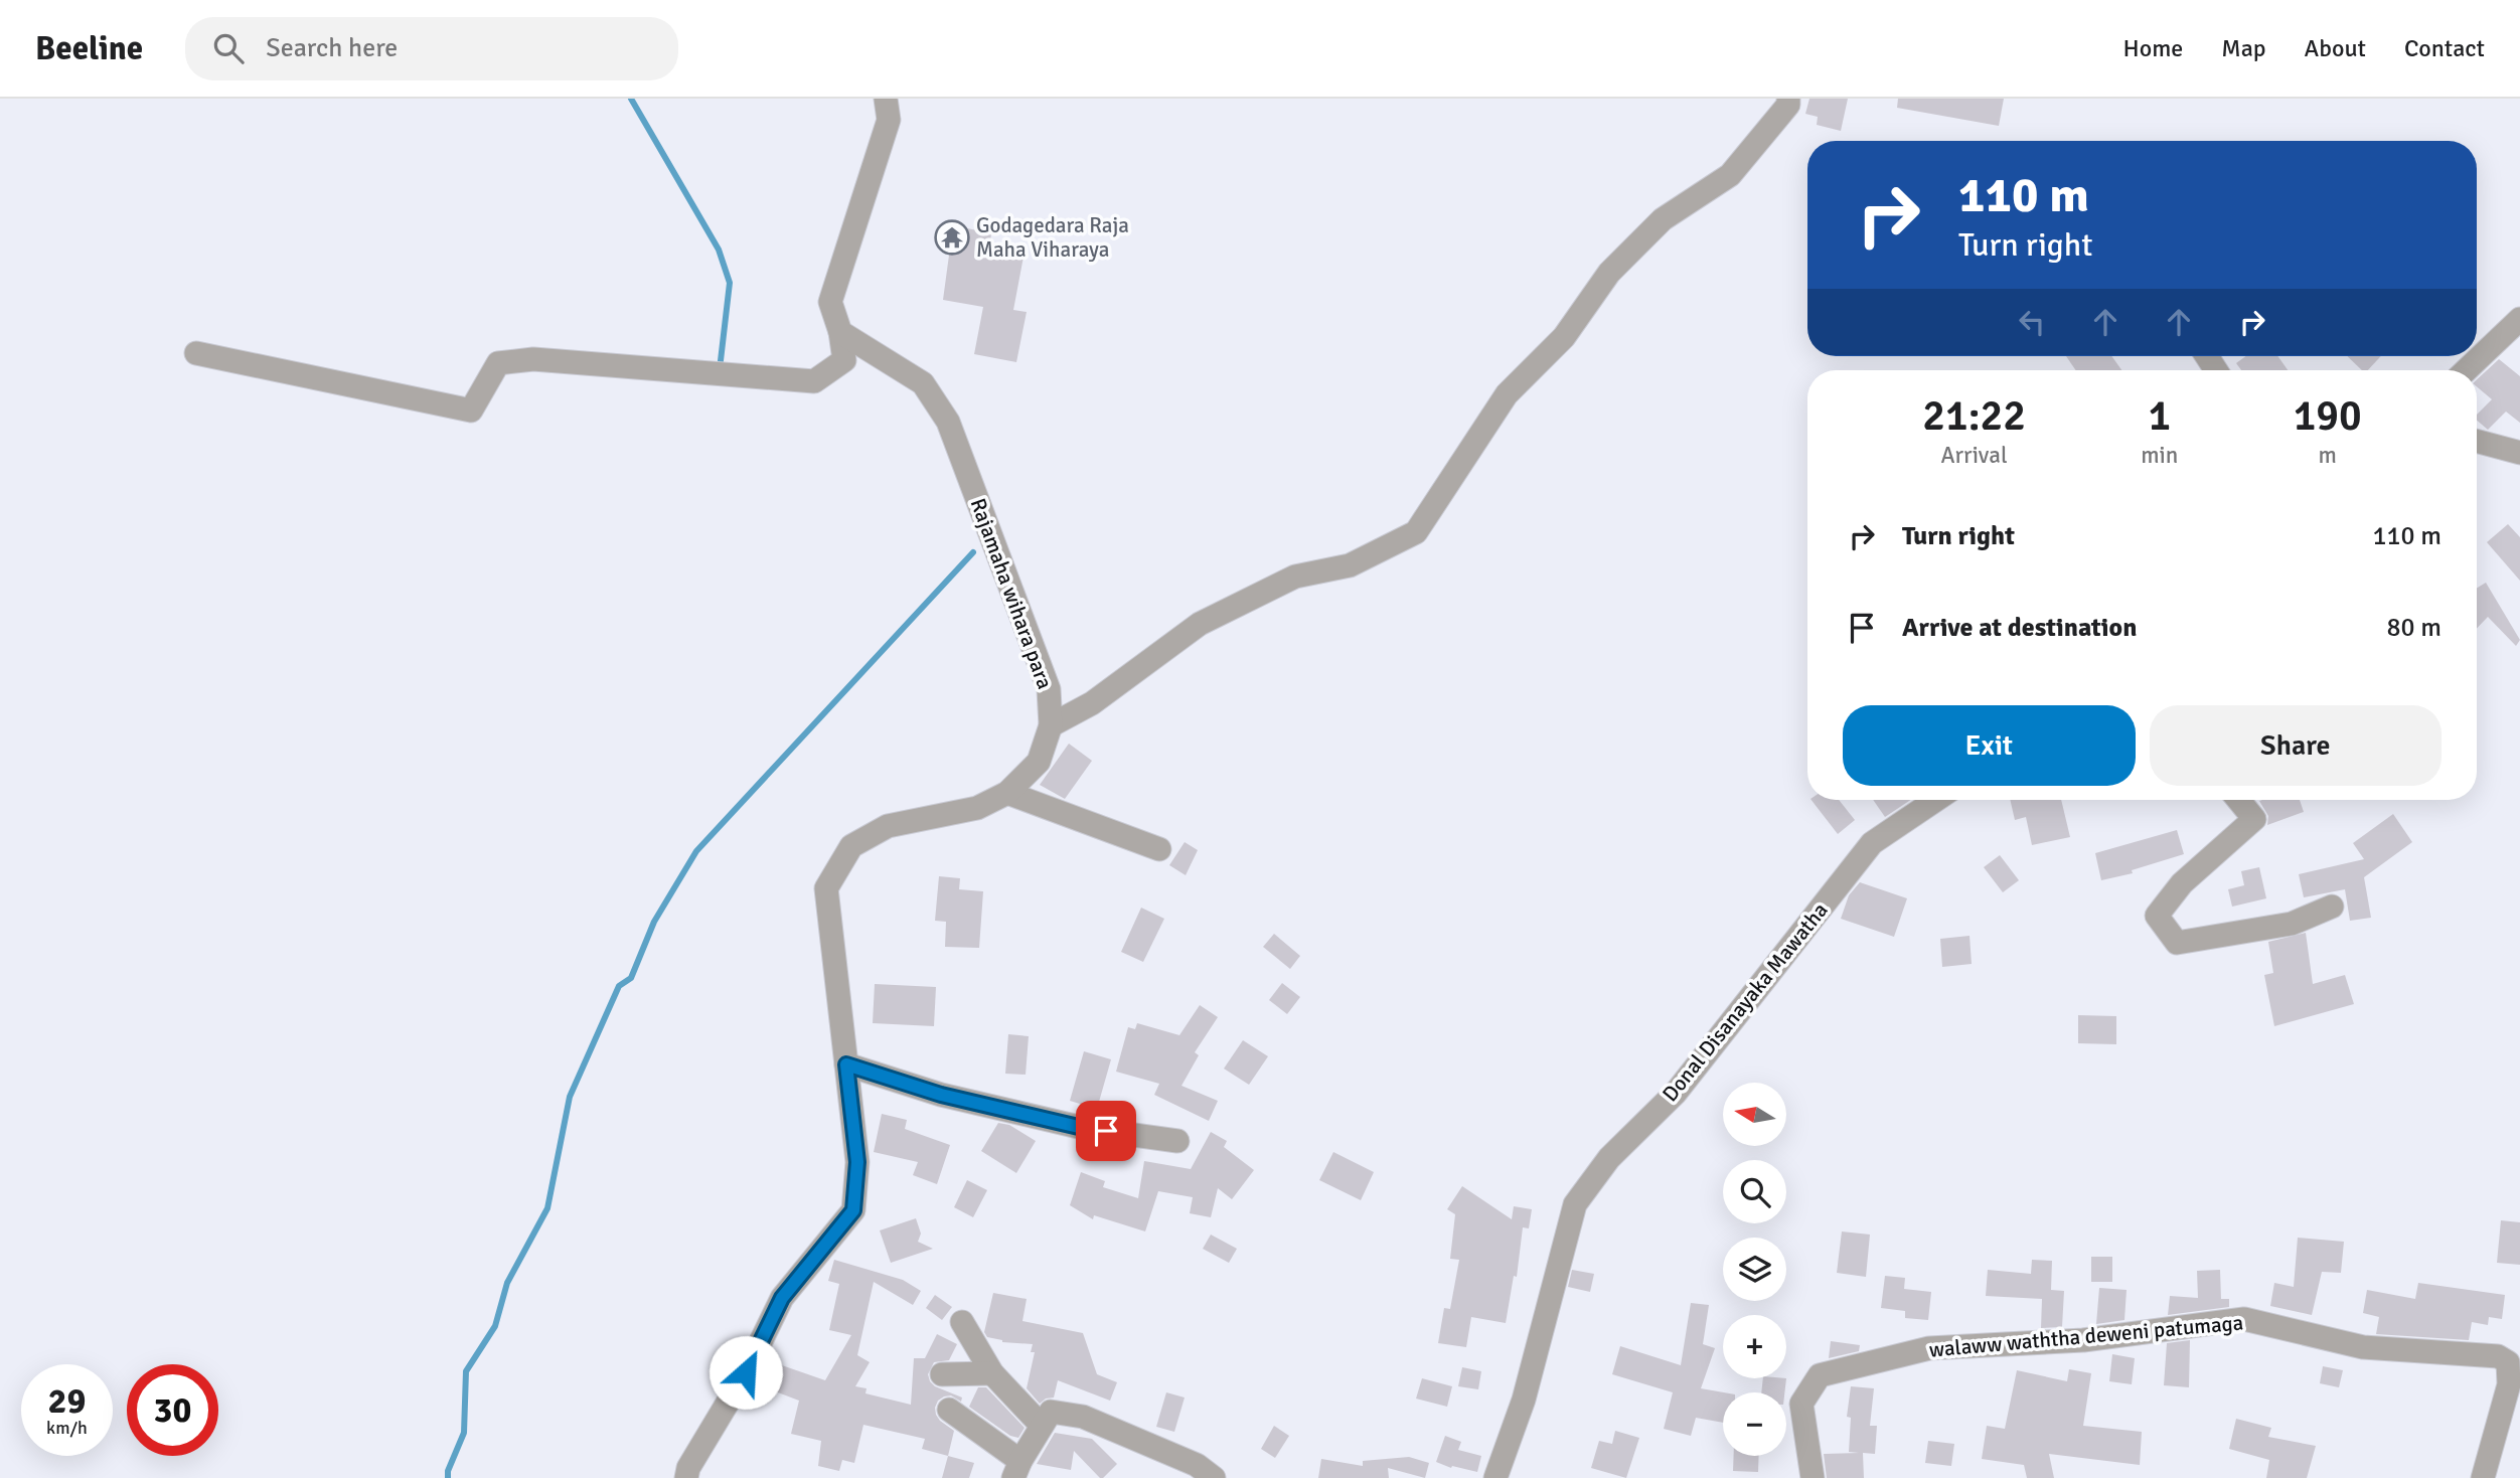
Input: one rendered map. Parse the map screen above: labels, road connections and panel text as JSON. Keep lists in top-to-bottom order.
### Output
{
  "streets": {
    "street": ["Rajamaha wihara para", "Donal Disanayaka Mawatha", "walaww waththa deweni patumaga"]
  },
  "places": {
    "temple": ["Godagedara Raja Maha Viharaya"]
  },
  "north": "left",
  "page": {
    "header": "Beeline",
    "search": "Search here",
    "nav": [
      "Home",
      "Map",
      "About",
      "Contact"
    ],
    "turn": ["110 m", "Turn right"],
    "eta": [
      "21:22",
      "Arrival",
      "1",
      "min",
      "190",
      "m"
    ],
    "list": [
      {
        "name": "Turn right",
        "value": "110 m"
      },
      {
        "name": "Arrive at destination",
        "value": "80 m"
      }
    ],
    "buttons": ["Exit", "Share"],
    "map_buttons": ["+", "−"],
    "speed": "29 km/h",
    "limit": "30"
  }
}
